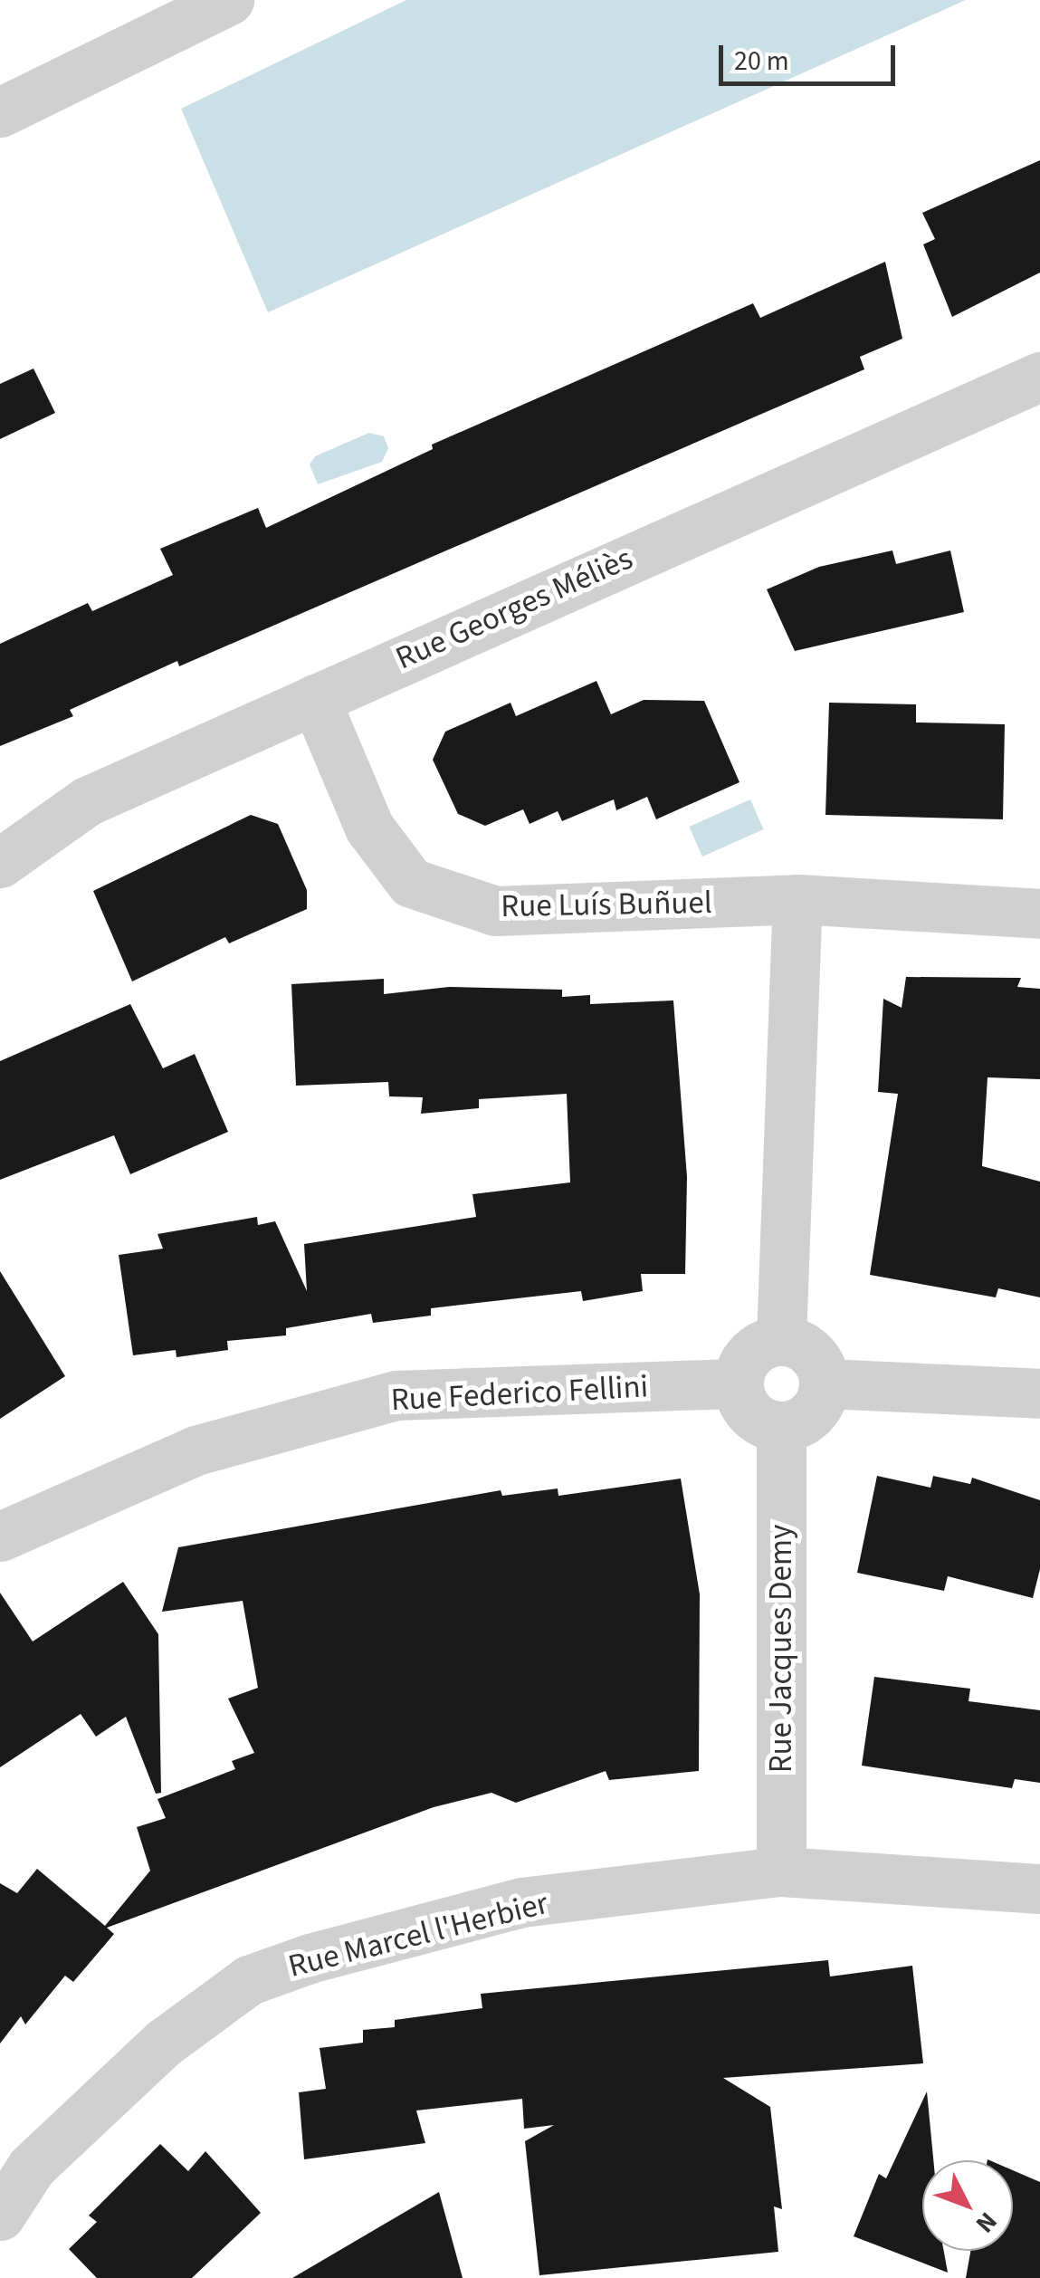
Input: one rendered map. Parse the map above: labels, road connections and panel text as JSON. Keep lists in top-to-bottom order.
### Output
{
  "streets": {
    "street": [
      "Rue Georges Méliès",
      "Rue Luís Buñuel",
      "Rue Federico Fellini",
      "Rue Jacques Demy",
      "Rue Marcel l'Herbier"
    ]
  },
  "crossings": [
    ["Rue Georges Méliès", "Rue Luís Buñuel"],
    ["Rue Federico Fellini", "Rue Jacques Demy"],
    ["Rue Jacques Demy", "Rue Marcel l'Herbier"]
  ],
  "scale_bar": "20 m",
  "north": "bottom right"
}
